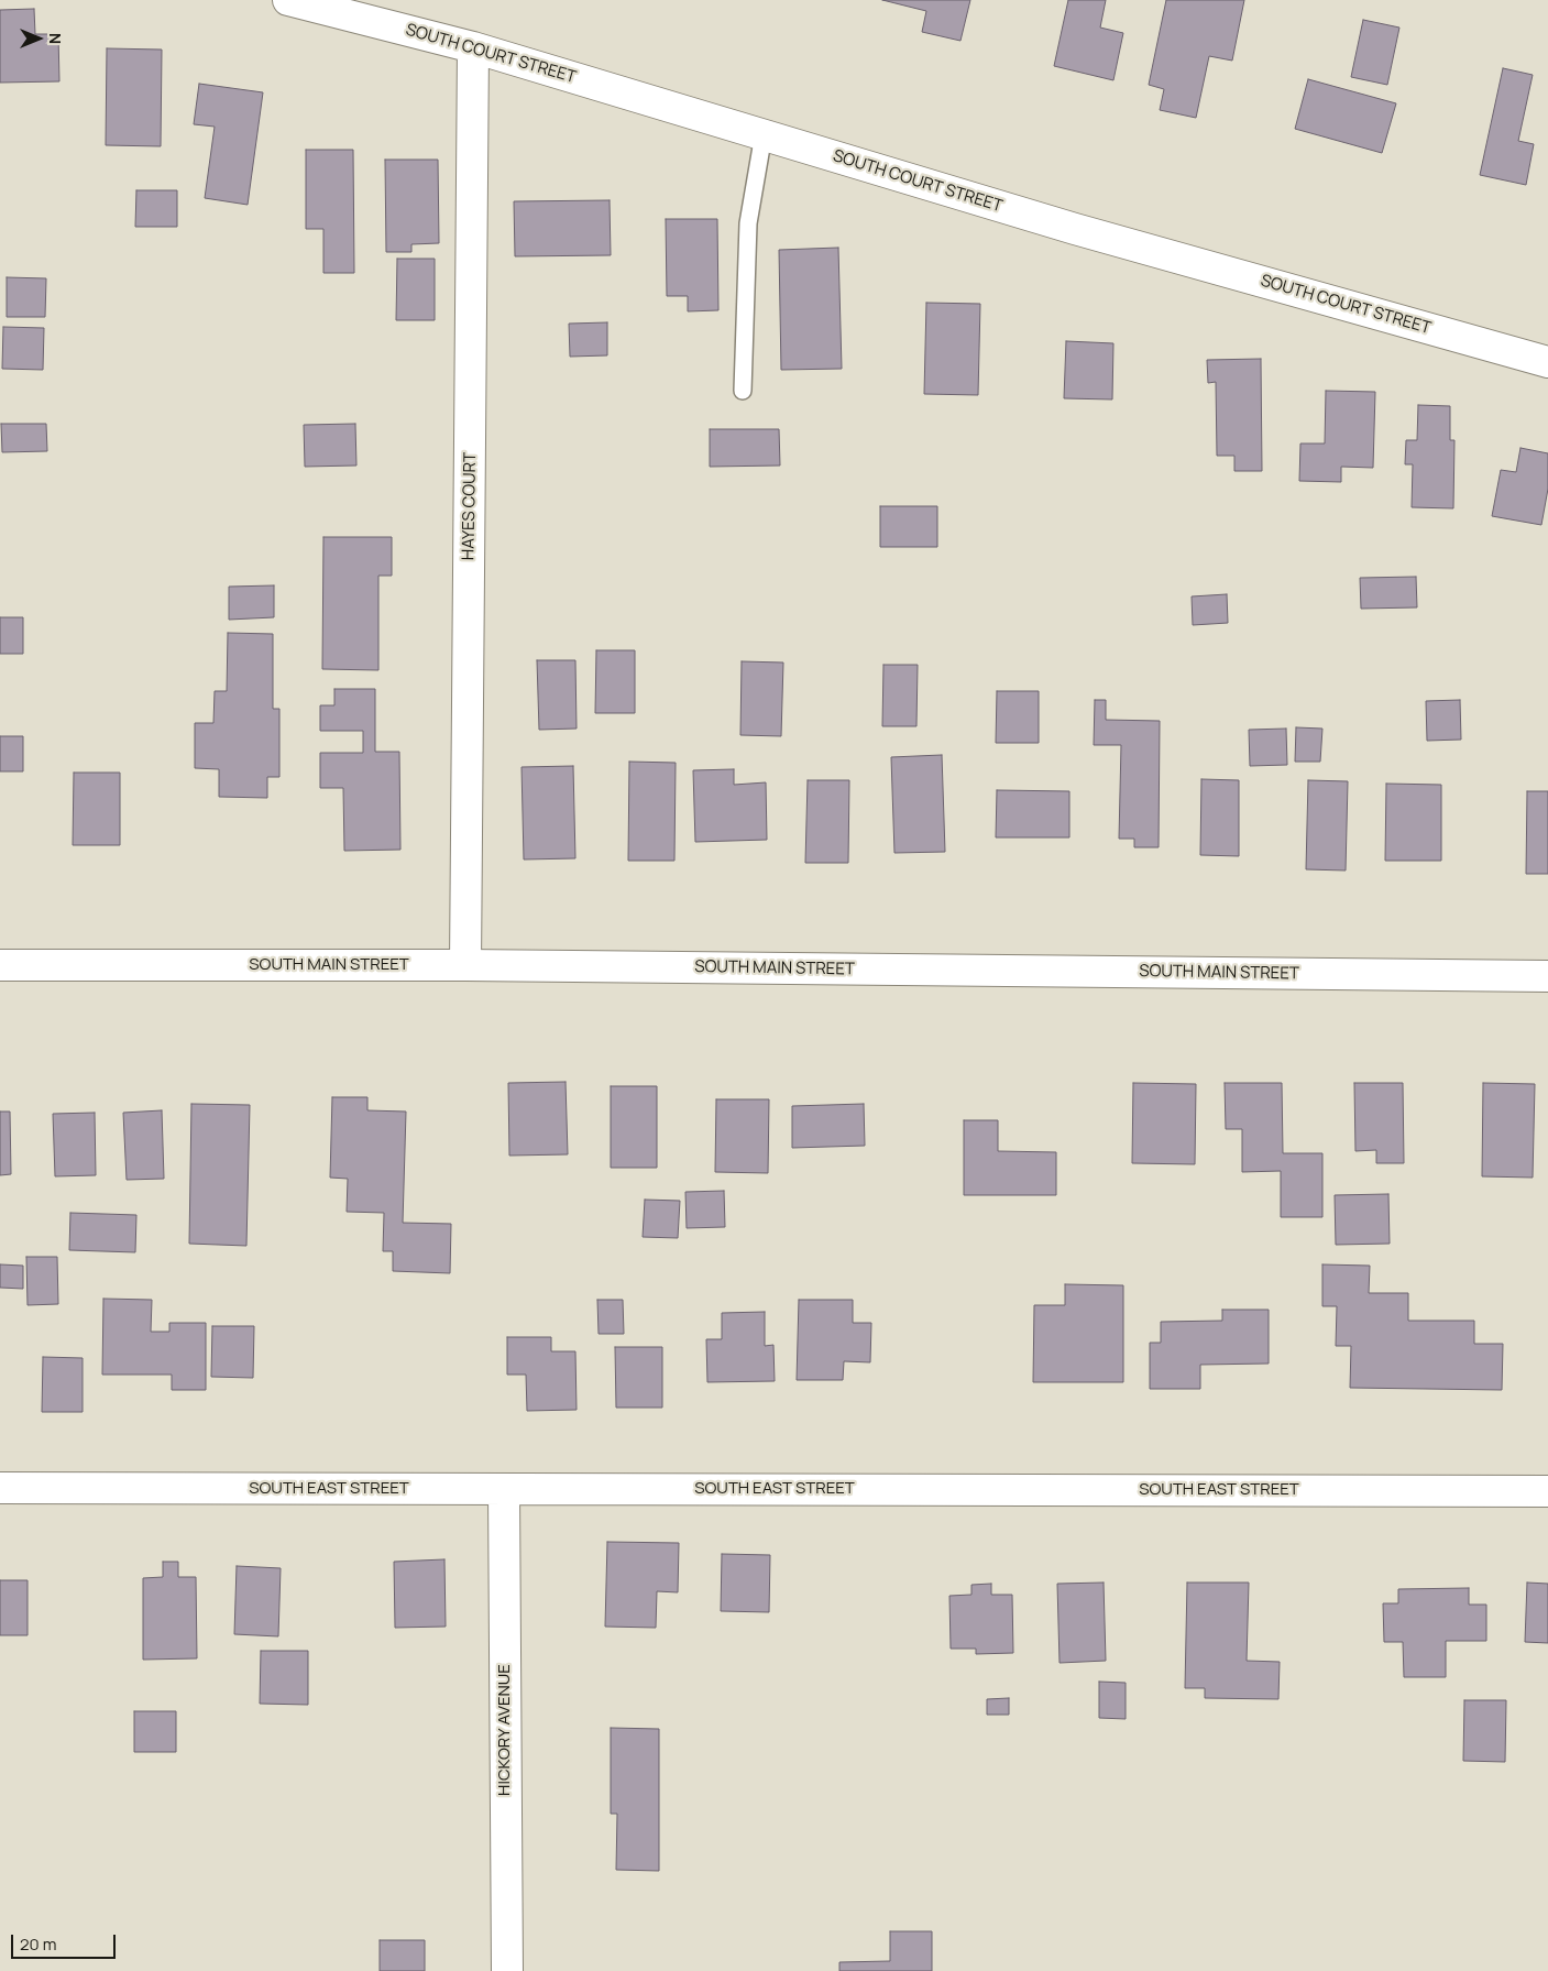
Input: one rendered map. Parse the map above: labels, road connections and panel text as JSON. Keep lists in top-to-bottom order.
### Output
{
  "streets": {
    "street": [
      "SOUTH COURT STREET",
      "HAYES COURT",
      "SOUTH MAIN STREET",
      "SOUTH EAST STREET",
      "HICKORY AVENUE"
    ]
  },
  "crossings": [
    ["SOUTH COURT STREET", "HAYES COURT"],
    ["HAYES COURT", "SOUTH MAIN STREET"],
    ["SOUTH EAST STREET", "HICKORY AVENUE"]
  ],
  "scale_bar": "20 m",
  "north": "right"
}
